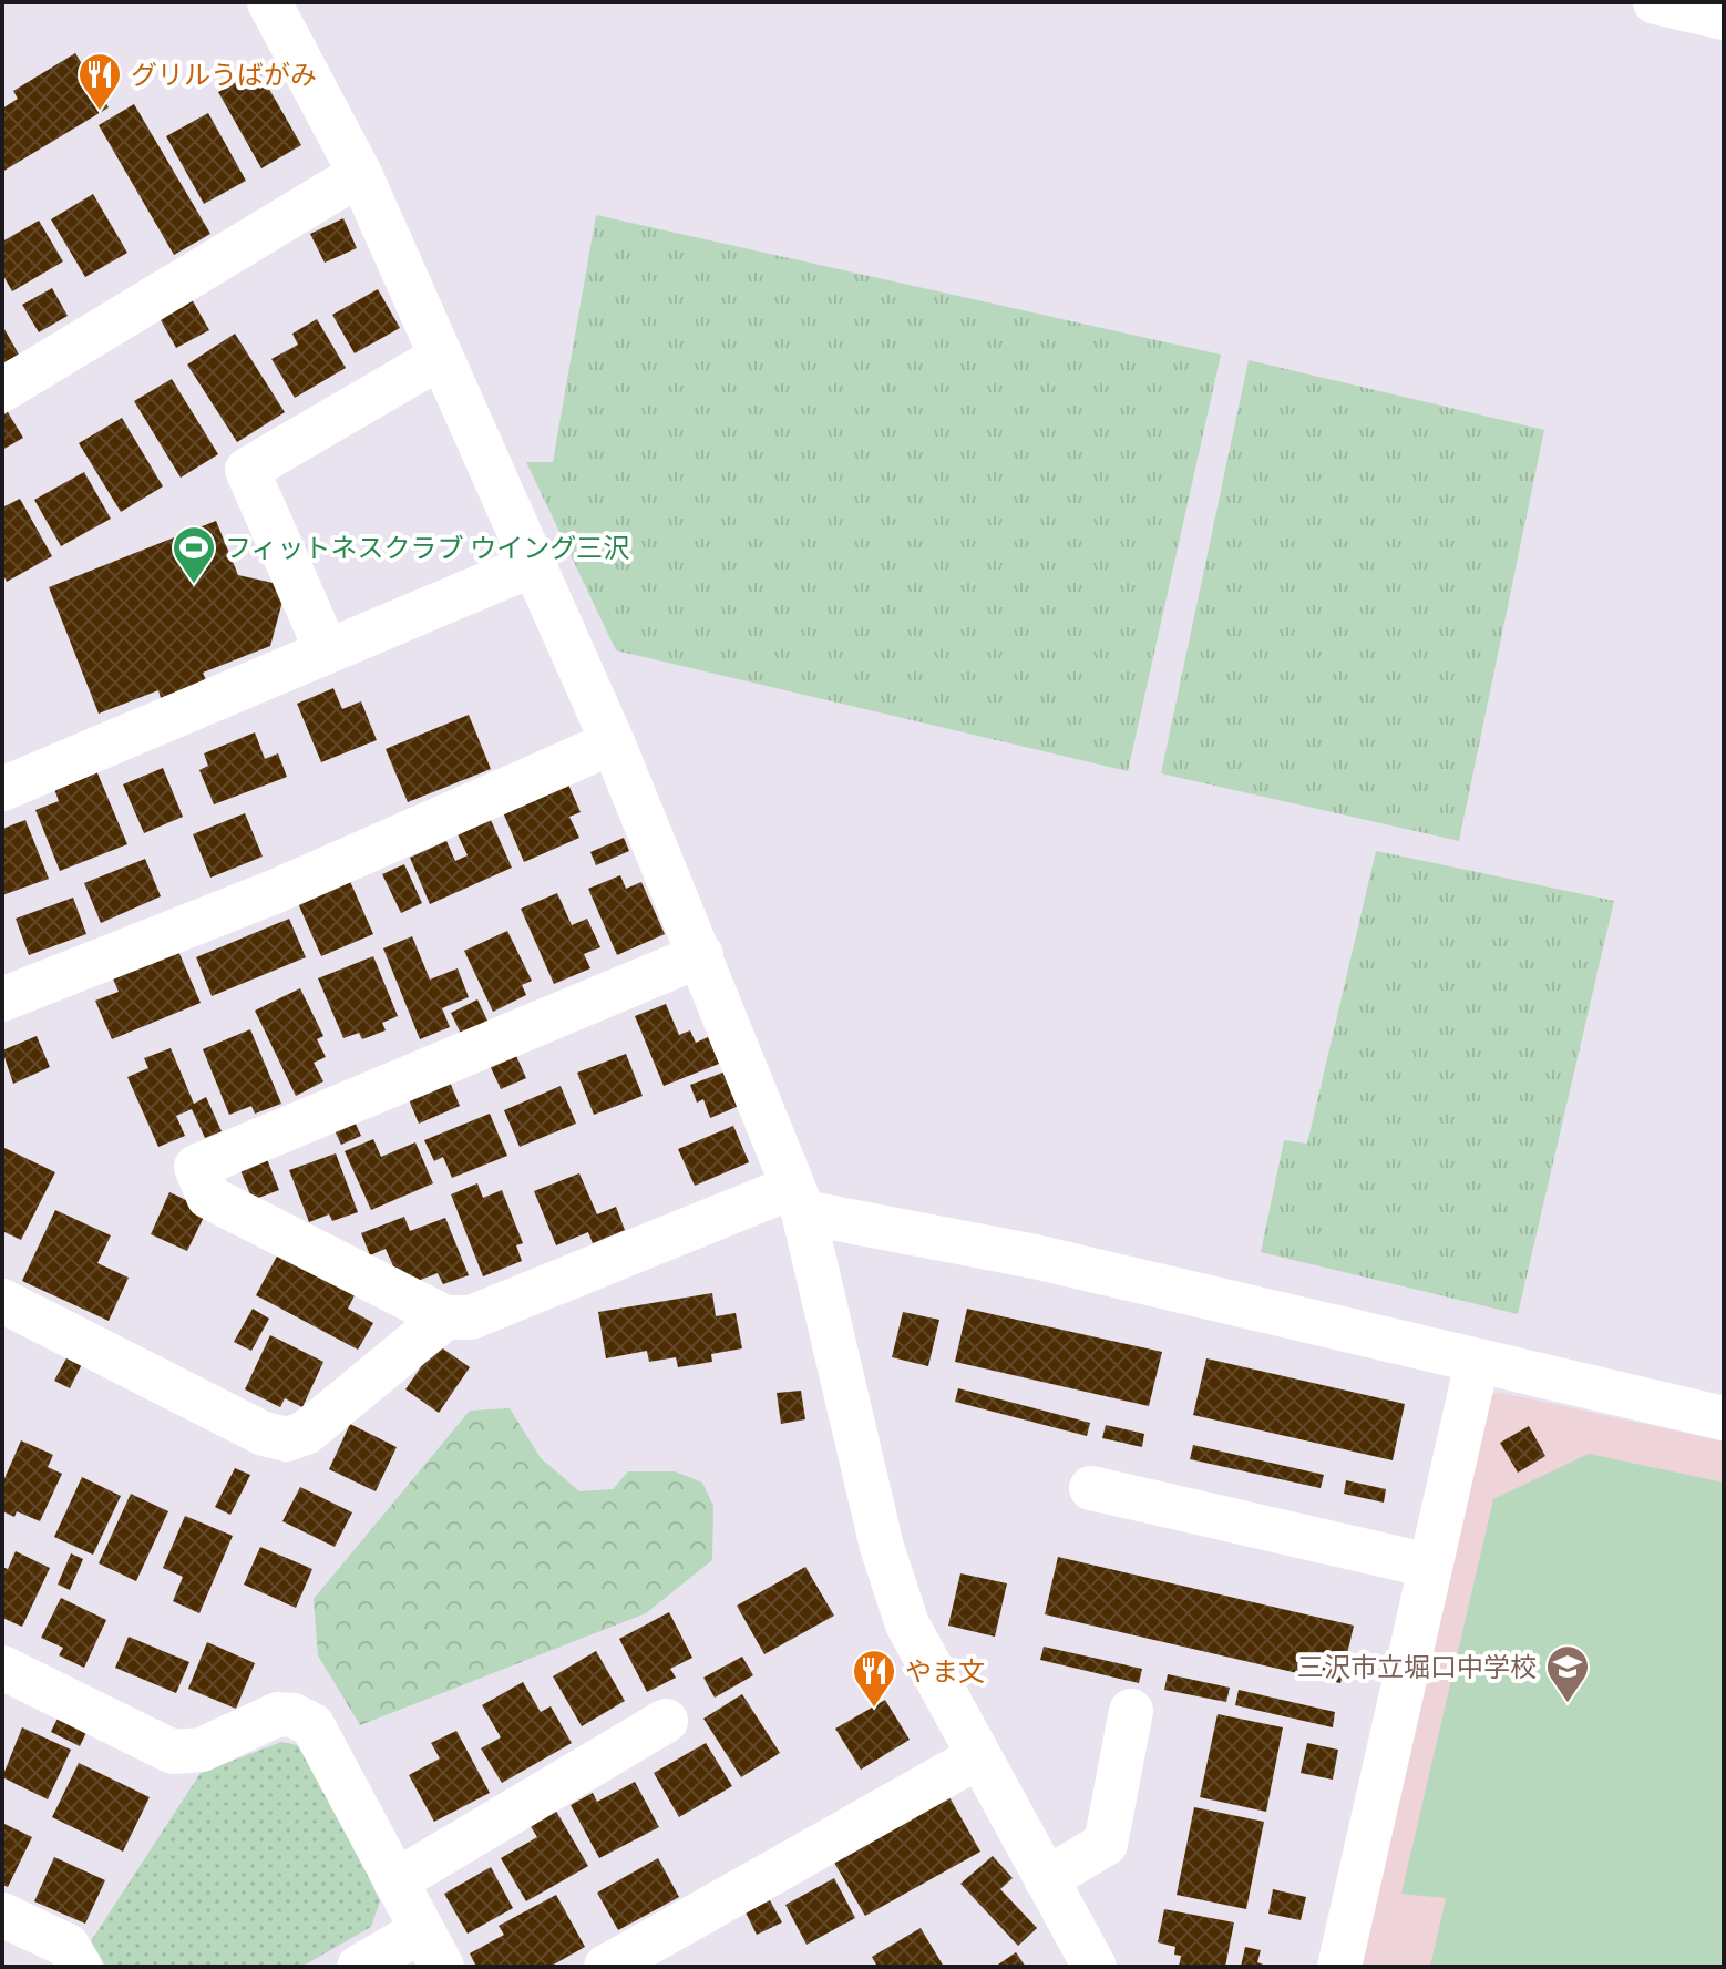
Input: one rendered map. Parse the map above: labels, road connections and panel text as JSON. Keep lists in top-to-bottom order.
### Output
{
  "places": {
    "restaurant": ["グリルうばがみ", "やま文"],
    "sports": ["フィットネスクラブ ウイング三沢"],
    "school or university": ["三沢市立堀口中学校"]
  }
}
